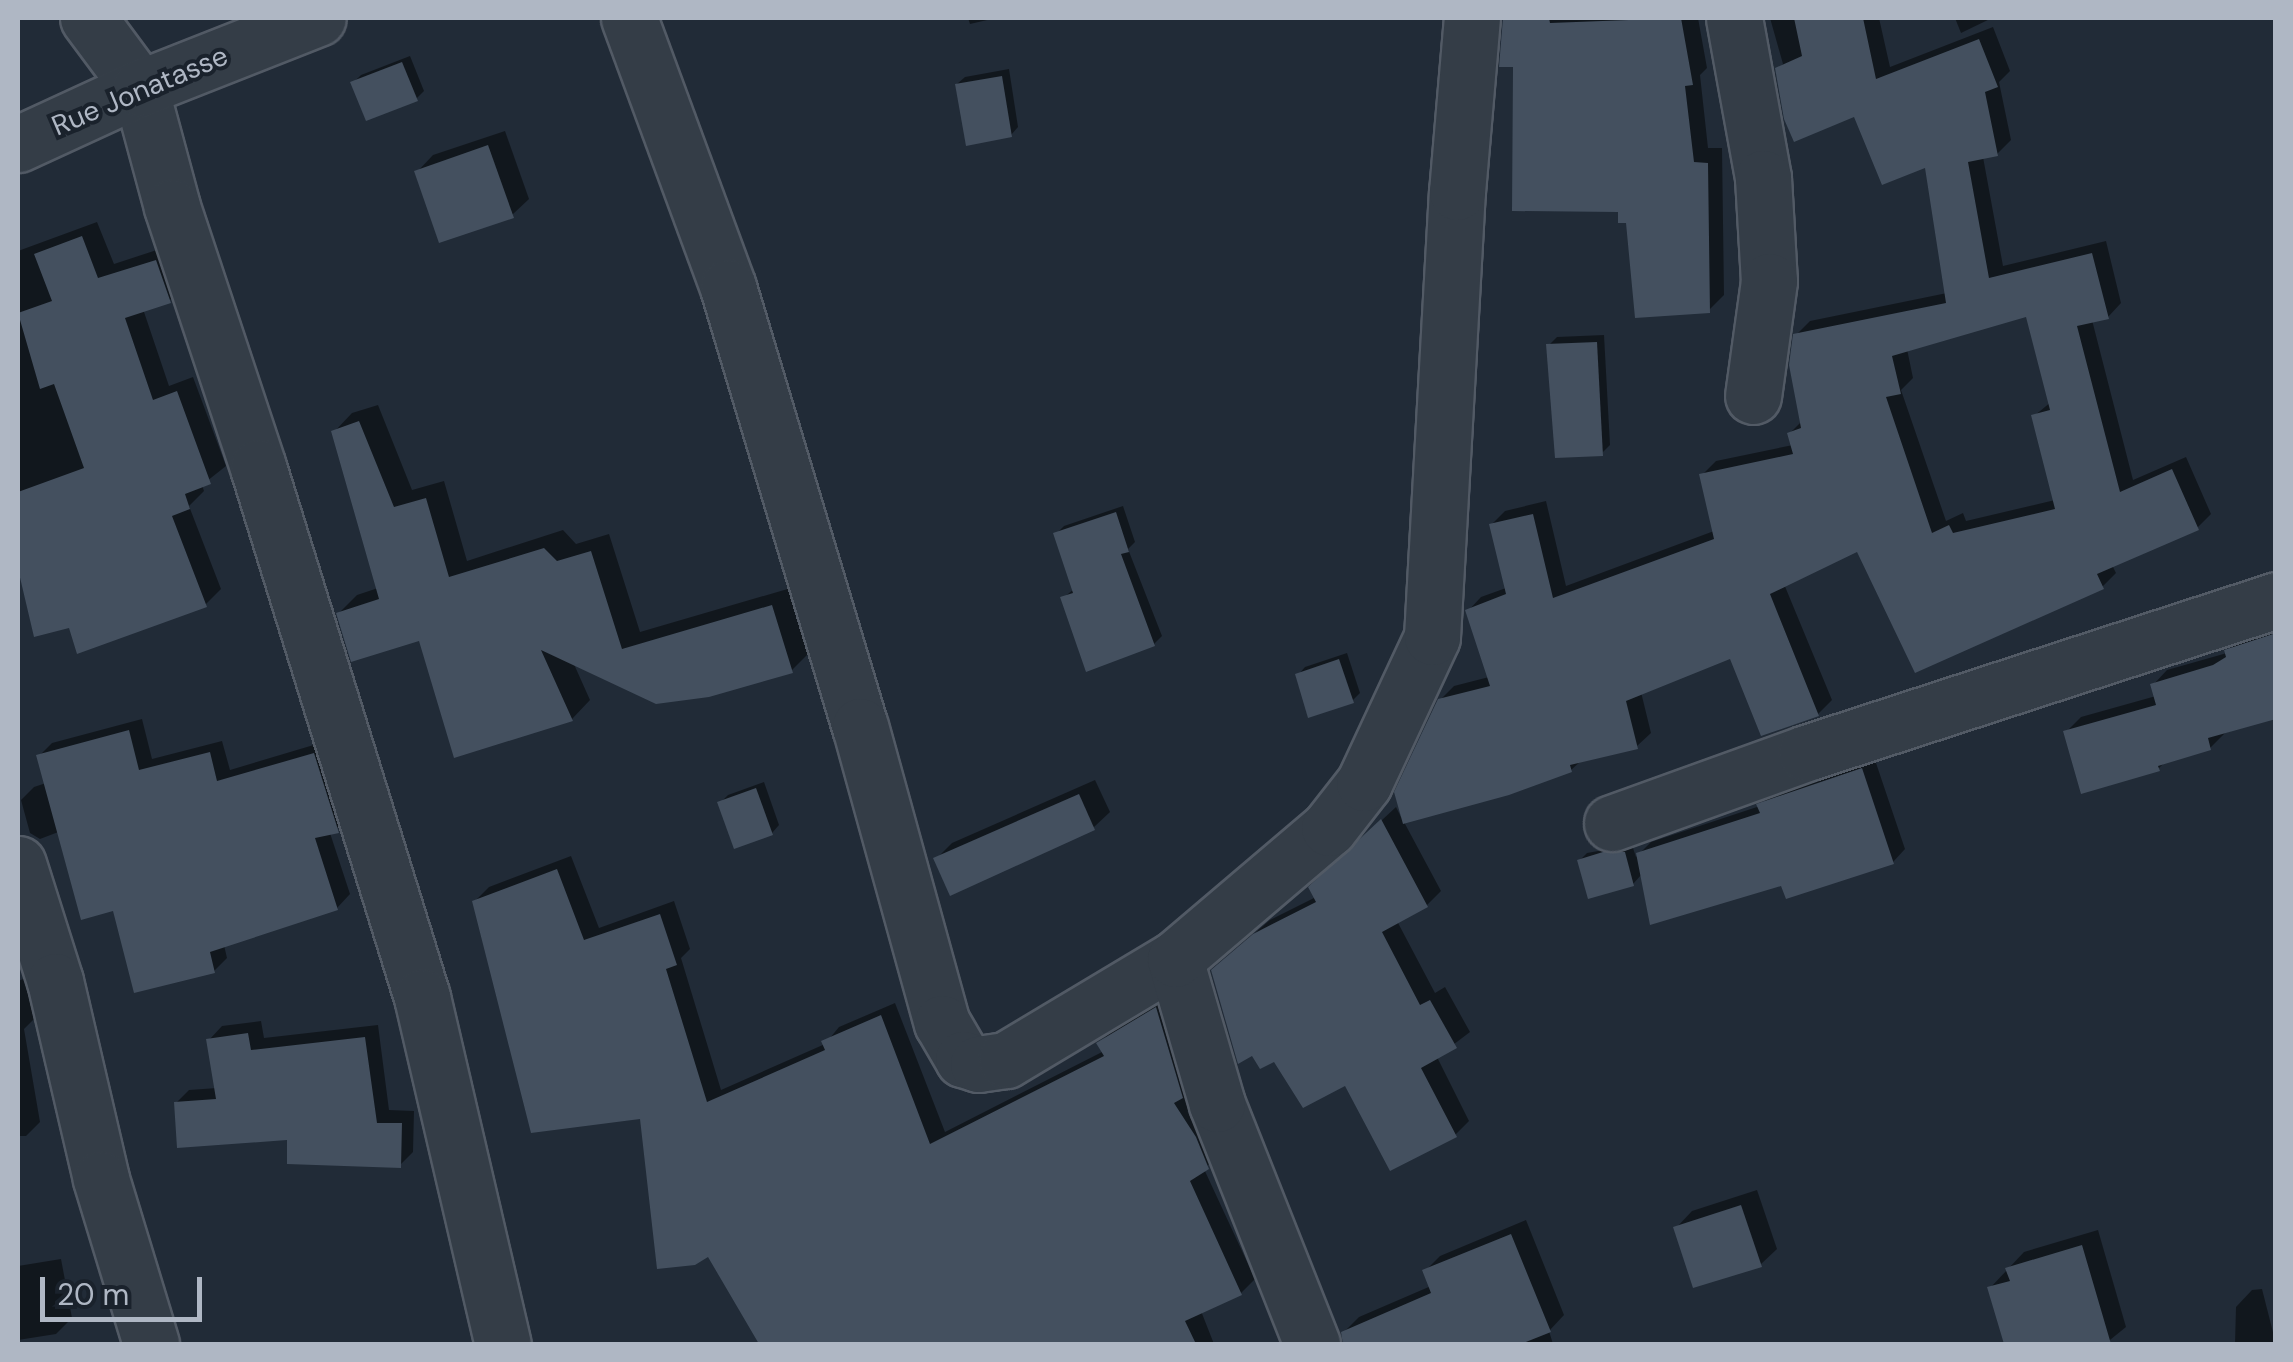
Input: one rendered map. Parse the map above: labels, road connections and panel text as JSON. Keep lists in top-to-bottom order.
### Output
{
  "streets": {
    "street": ["Rue Jonatasse"]
  },
  "scale_bar": "20 m"
}
